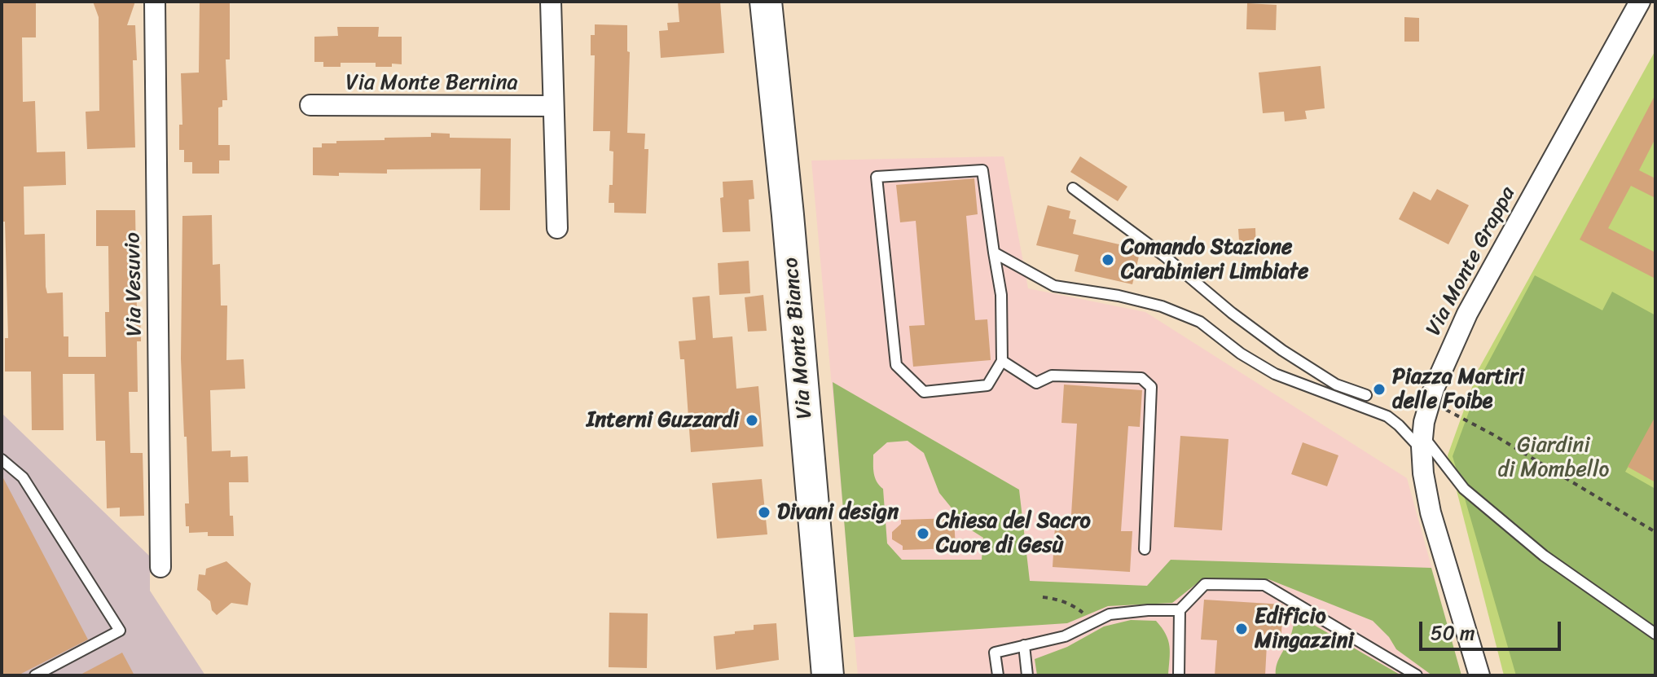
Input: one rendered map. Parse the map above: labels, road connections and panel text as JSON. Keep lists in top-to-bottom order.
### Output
{
  "streets": {
    "main road": ["Via Monte Bianco"],
    "street": ["Via Monte Bernina", "Via Monte Grappa", "Via Vesuvio"]
  },
  "parks": ["Giardini di Mombello"],
  "places": [
    "Comando Stazione Carabinieri Limbiate",
    "Piazza Martiri delle Foibe",
    "Interni Guzzardi",
    "Divani design",
    "Chiesa del Sacro Cuore di Gesù",
    "Edificio Mingazzini"
  ],
  "scale_bar": "50 m"
}
